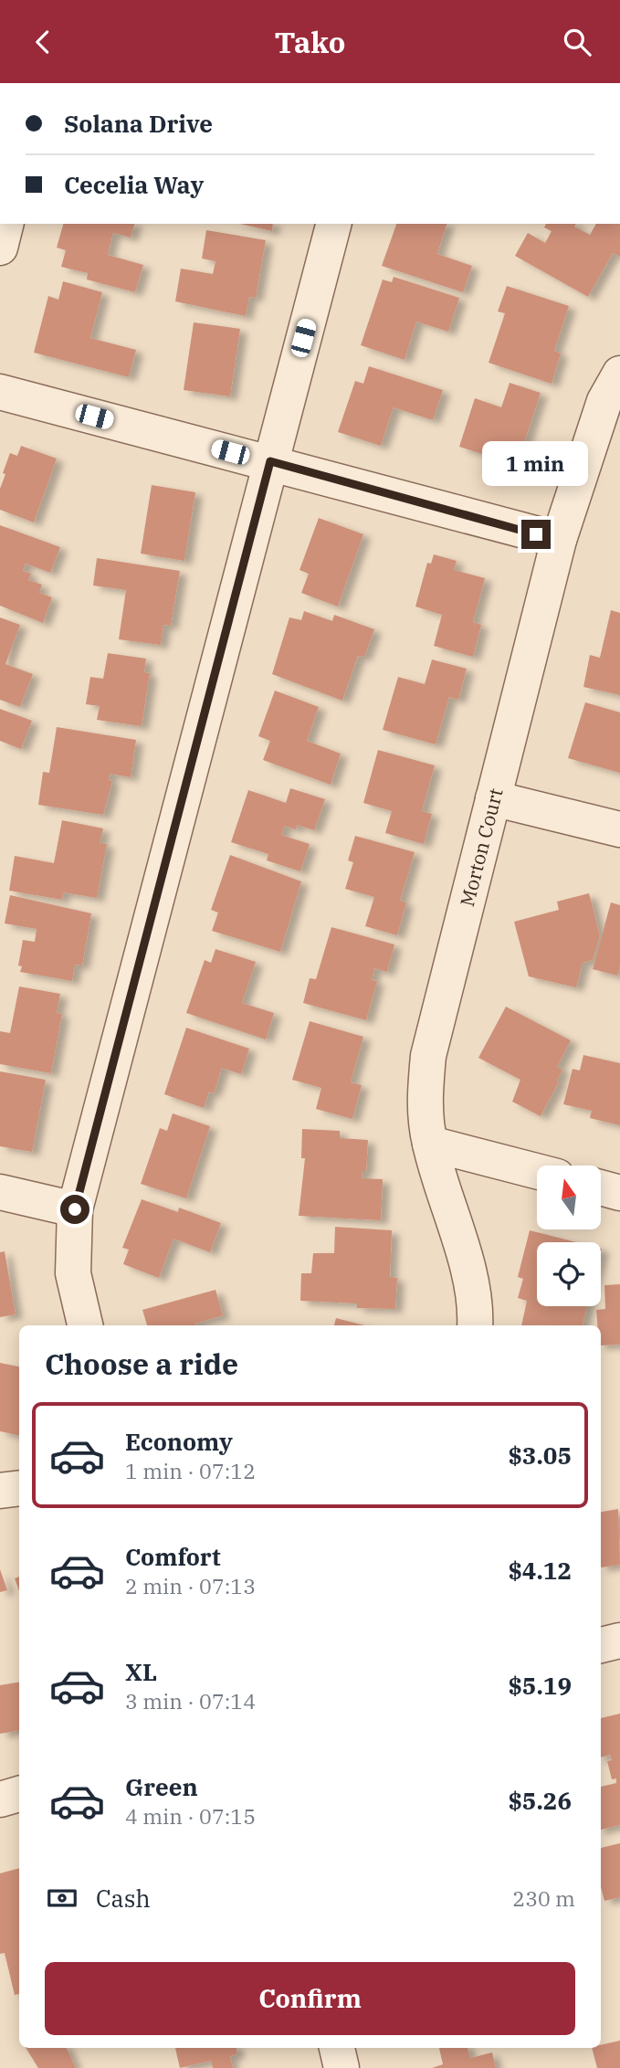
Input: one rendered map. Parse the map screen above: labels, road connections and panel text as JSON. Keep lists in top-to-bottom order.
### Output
{
  "streets": {
    "street": ["Morton Court"]
  },
  "north": "top",
  "page": {
    "header": "Tako",
    "banner": ["Solana Drive", "Cecelia Way"],
    "bubble": "1 min",
    "heading": "Choose a ride",
    "list": [
      {
        "name": "Economy",
        "note": "1 min · 07:12",
        "value": "$3.05"
      },
      {
        "name": "Comfort",
        "note": "2 min · 07:13",
        "value": "$4.12"
      },
      {
        "name": "XL",
        "note": "3 min · 07:14",
        "value": "$5.19"
      },
      {
        "name": "Green",
        "note": "4 min · 07:15",
        "value": "$5.26"
      }
    ],
    "pay": ["Cash", "230 m"],
    "buttons": "Confirm"
  }
}
